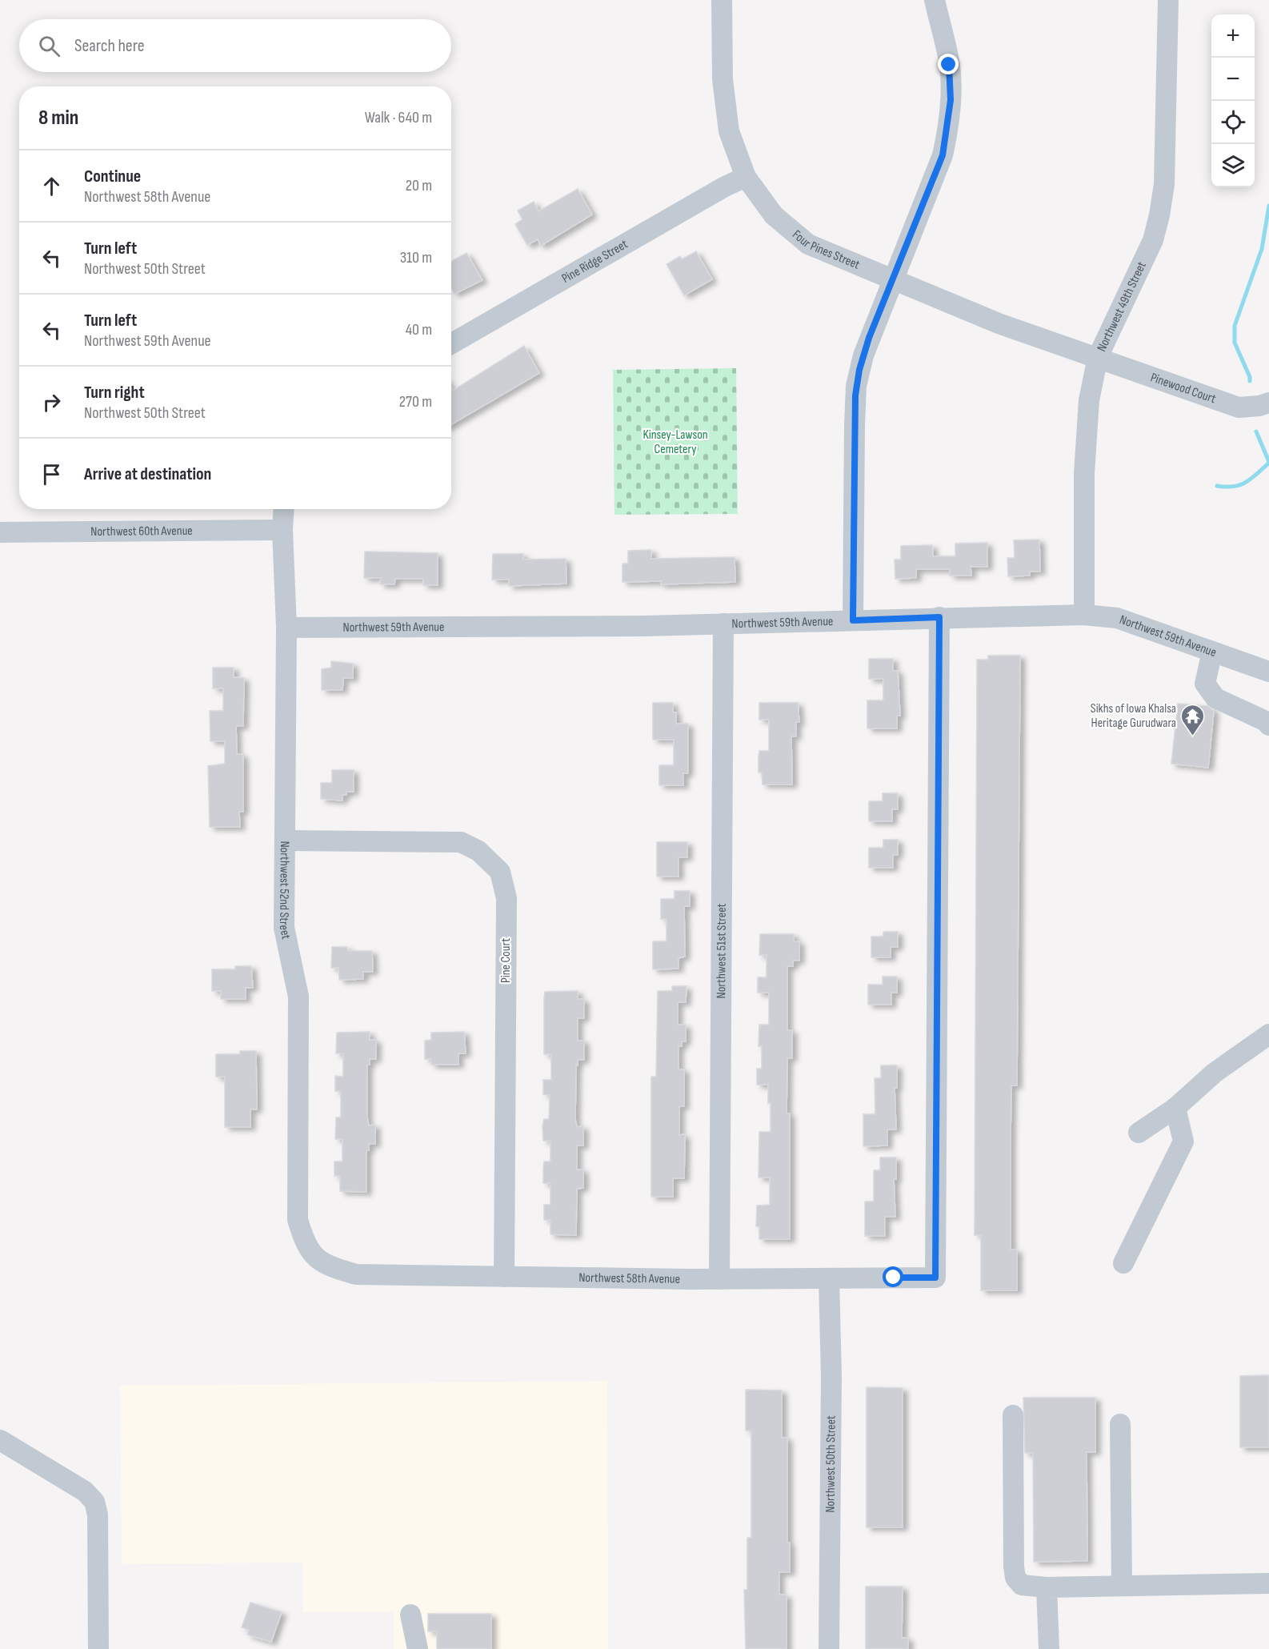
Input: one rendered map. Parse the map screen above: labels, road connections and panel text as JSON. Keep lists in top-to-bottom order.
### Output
{
  "streets": {
    "street": [
      "Four Pines Street",
      "Pine Ridge Street",
      "Northwest 49th Street",
      "Pinewood Court",
      "Northwest 60th Avenue",
      "Northwest 59th Avenue",
      "Northwest 52nd Street",
      "Northwest 51st Street",
      "Pine Court",
      "Northwest 58th Avenue",
      "Northwest 50th Street"
    ]
  },
  "crossings": [
    ["Four Pines Street", "Pine Ridge Street"],
    ["Four Pines Street", "Northwest 49th Street"],
    ["Four Pines Street", "Pinewood Court"],
    ["Northwest 49th Street", "Pinewood Court"],
    ["Northwest 49th Street", "Northwest 59th Avenue"],
    ["Northwest 60th Avenue", "Northwest 52nd Street"],
    ["Northwest 59th Avenue", "Northwest 52nd Street"],
    ["Northwest 59th Avenue", "Northwest 51st Street"],
    ["Northwest 59th Avenue", "Northwest 58th Avenue"],
    ["Northwest 52nd Street", "Pine Court"],
    ["Northwest 52nd Street", "Northwest 58th Avenue"],
    ["Northwest 51st Street", "Northwest 58th Avenue"],
    ["Pine Court", "Northwest 58th Avenue"],
    ["Northwest 58th Avenue", "Northwest 50th Street"]
  ],
  "parks": ["Kinsey-Lawson Cemetery"],
  "places": {
    "temple": ["Sikhs of Iowa Khalsa Heritage Gurudwara"]
  },
  "page": {
    "map_buttons": ["+", "−"],
    "search": "Search here",
    "heading": ["8 min", "Walk · 640 m"],
    "list": [
      ["Continue", "Northwest 58th Avenue", "20 m"],
      ["Turn left", "Northwest 50th Street", "310 m"],
      ["Turn left", "Northwest 59th Avenue", "40 m"],
      ["Turn right", "Northwest 50th Street", "270 m"],
      "Arrive at destination"
    ]
  }
}
